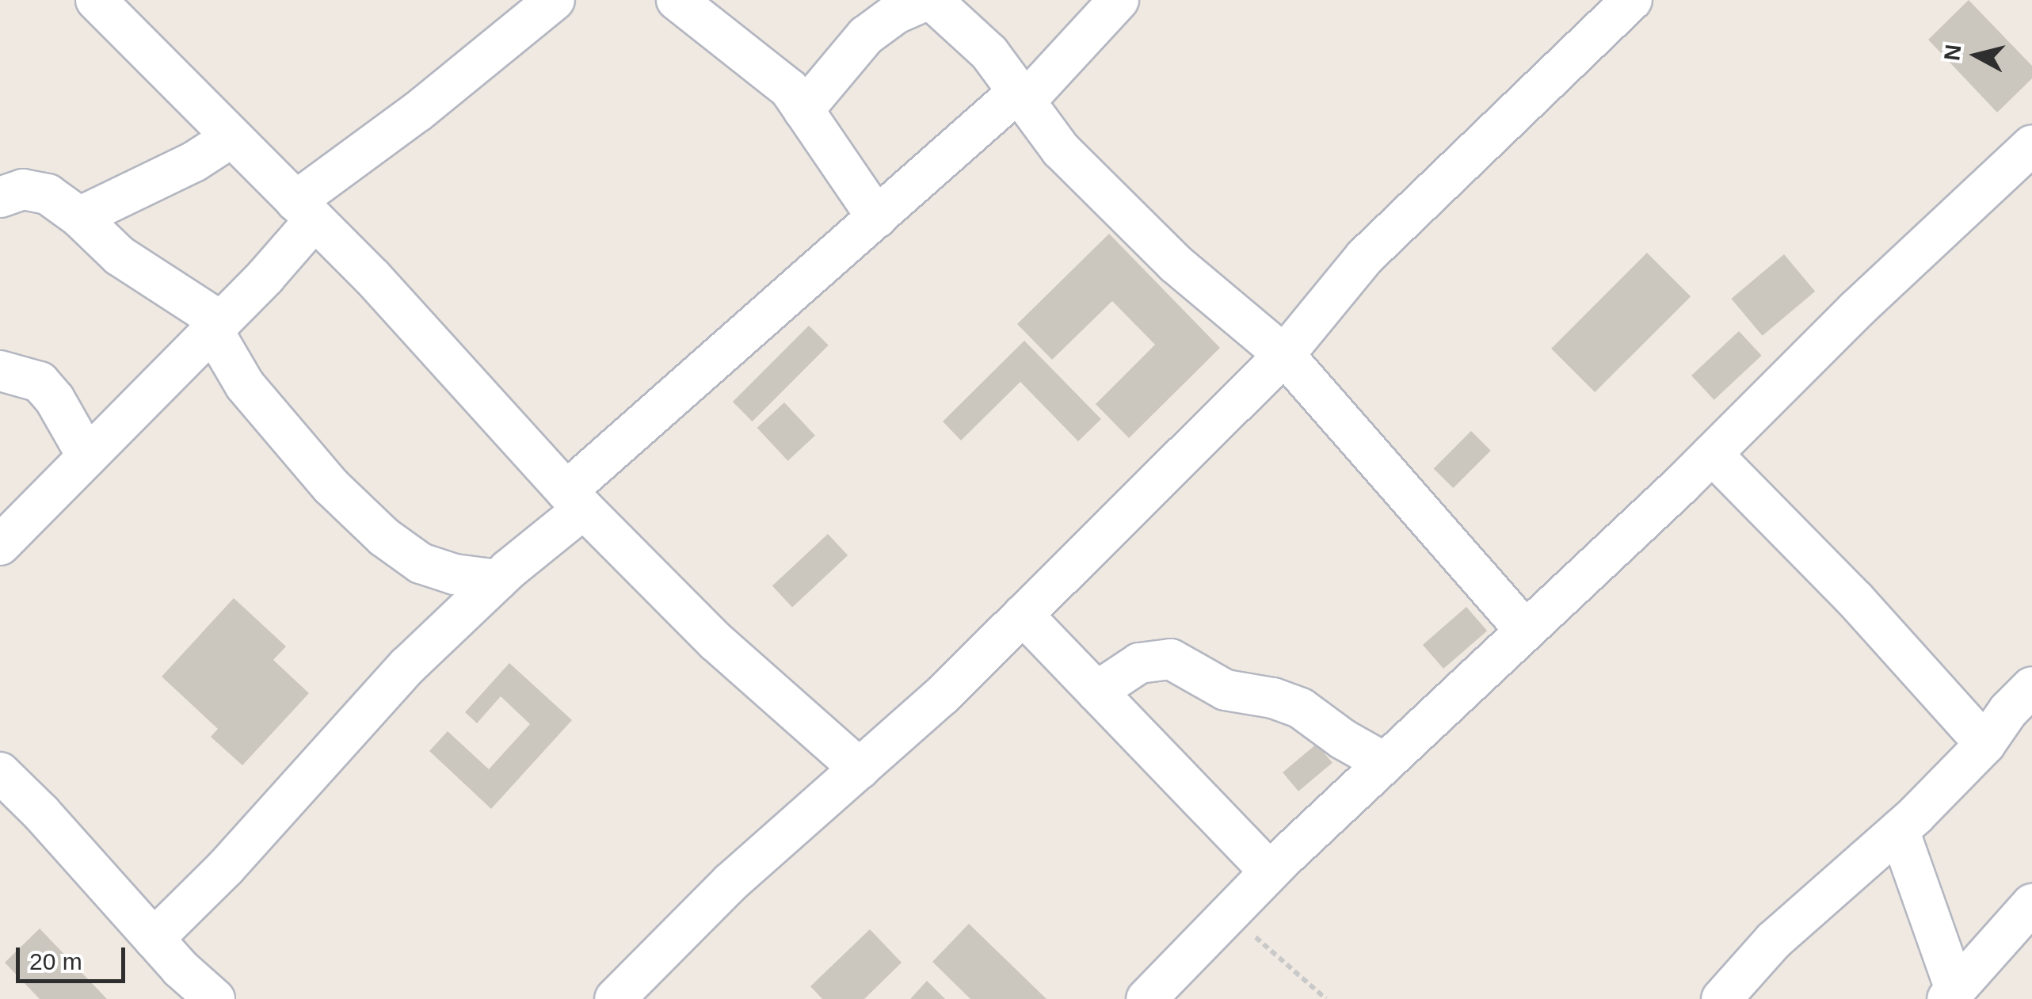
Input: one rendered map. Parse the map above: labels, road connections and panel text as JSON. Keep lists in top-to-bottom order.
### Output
{
  "scale_bar": "20 m",
  "north": "left"
}
